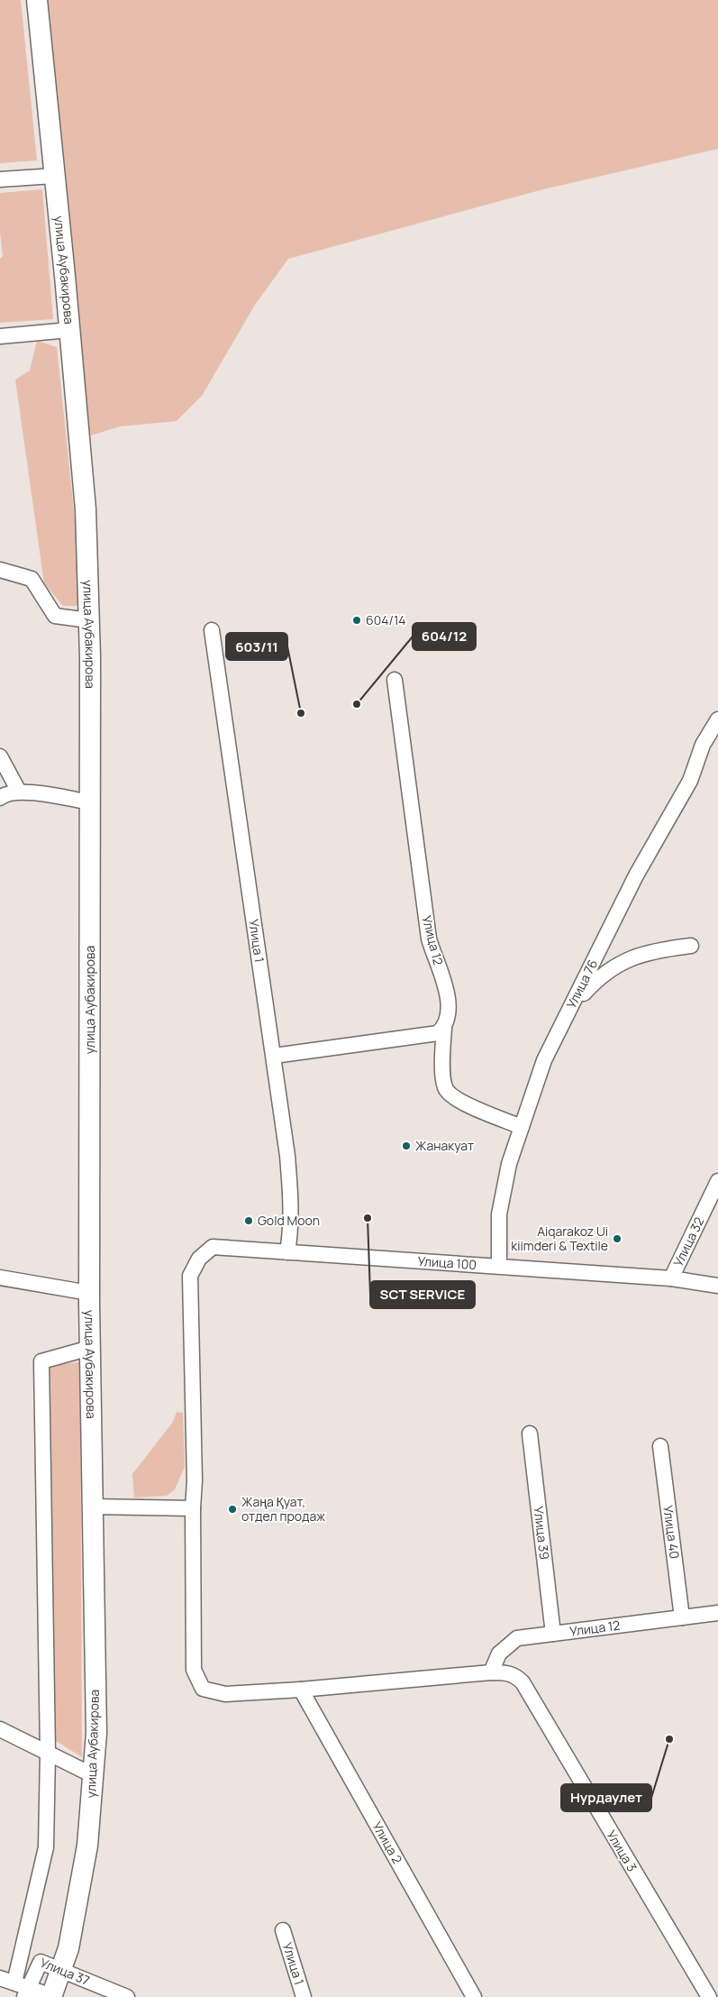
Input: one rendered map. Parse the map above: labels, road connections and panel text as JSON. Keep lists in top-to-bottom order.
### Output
{
  "streets": {
    "main road": ["улица Аубакирова"],
    "street": [
      "Улица 1",
      "Улица 12",
      "Улица 76",
      "Улица 32",
      "Улица 100",
      "Улица 40",
      "Улица 39",
      "Улица 2",
      "Улица 3",
      "Улица 37"
    ]
  },
  "crossings": [
    ["Улица 1", "Улица 100"],
    ["Улица 12", "Улица 76"],
    ["Улица 12", "Улица 40"],
    ["Улица 12", "Улица 39"],
    ["Улица 12", "Улица 3"],
    ["Улица 76", "Улица 100"],
    ["Улица 32", "Улица 100"]
  ],
  "places": [
    "604/14",
    "604/12",
    "603/11",
    "Жанакуат",
    "SCT SERVICE",
    "Gold Moon",
    "Aiqarakoz Ui kiimderi & Textile",
    "Жаңа Қуат, отдел продаж",
    "Нурдаулет"
  ]
}
